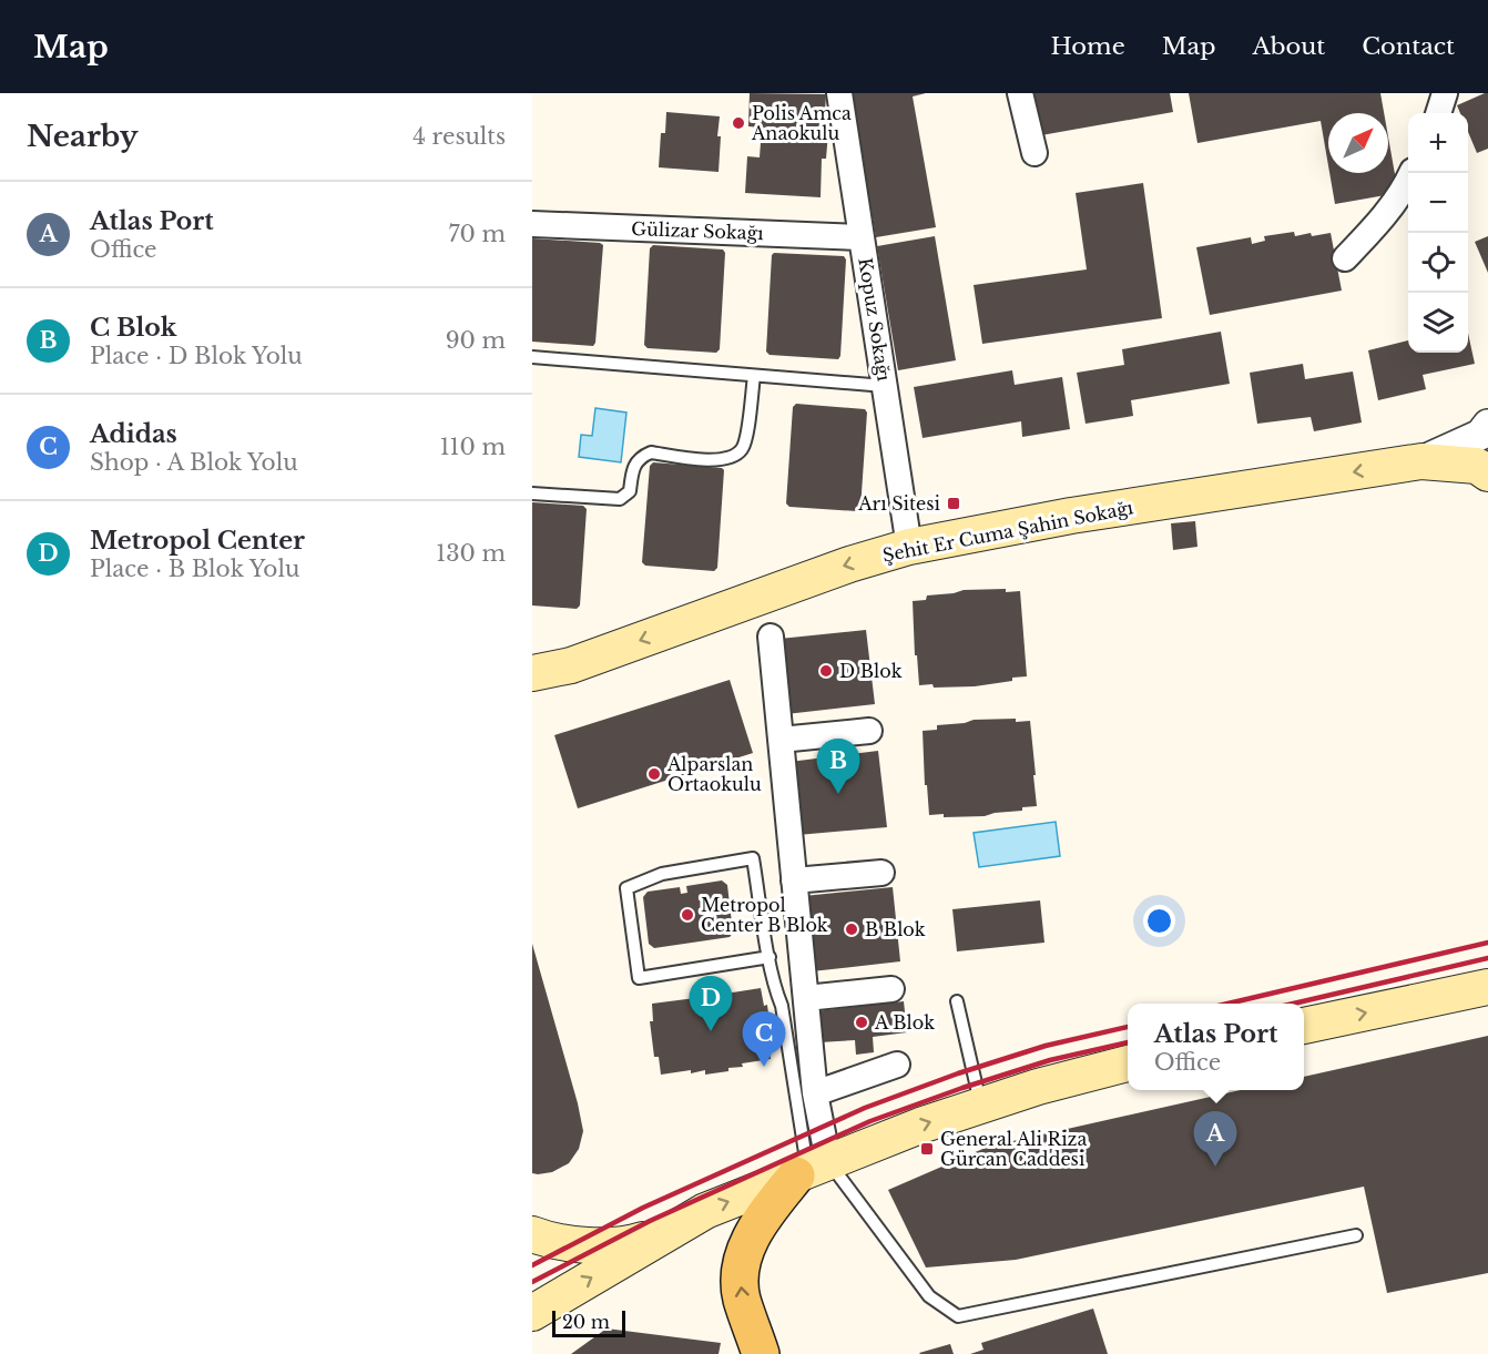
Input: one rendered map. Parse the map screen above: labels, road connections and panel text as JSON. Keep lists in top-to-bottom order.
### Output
{
  "streets": {
    "main road": ["Şehit Er Cuma Şahin Sokağı"],
    "street": ["Gülizar Sokağı", "Kopuz Sokağı"]
  },
  "crossings": [
    ["Gülizar Sokağı", "Kopuz Sokağı"],
    ["Kopuz Sokağı", "Şehit Er Cuma Şahin Sokağı"]
  ],
  "one_way": ["Şehit Er Cuma Şahin Sokağı"],
  "places": {
    "other": [
      "Polis Amca Anaokulu",
      "D Blok",
      "Alparslan Ortaokulu",
      "Metropol Center B Blok",
      "B Blok",
      "A Blok"
    ],
    "transit": ["Arı Sitesi", "General Ali Riza Gürcan Caddesi"]
  },
  "scale_bar": "20 m",
  "north": "top right",
  "page": {
    "header": "Map",
    "nav": [
      "Home",
      "Map",
      "About",
      "Contact"
    ],
    "heading": ["Nearby", "4 results"],
    "map_buttons": ["+", "−"],
    "list": [
      {
        "mark": "A",
        "name": "Atlas Port",
        "note": "Office",
        "value": "70 m"
      },
      {
        "mark": "B",
        "name": "C Blok",
        "note": "Place · D Blok Yolu",
        "value": "90 m"
      },
      {
        "mark": "C",
        "name": "Adidas",
        "note": "Shop · A Blok Yolu",
        "value": "110 m"
      },
      {
        "mark": "D",
        "name": "Metropol Center",
        "note": "Place · B Blok Yolu",
        "value": "130 m"
      }
    ],
    "pins": [
      "B",
      "D",
      "C",
      "A"
    ],
    "popup": ["Atlas Port", "Office"],
    "scale": "20 m"
  }
}
